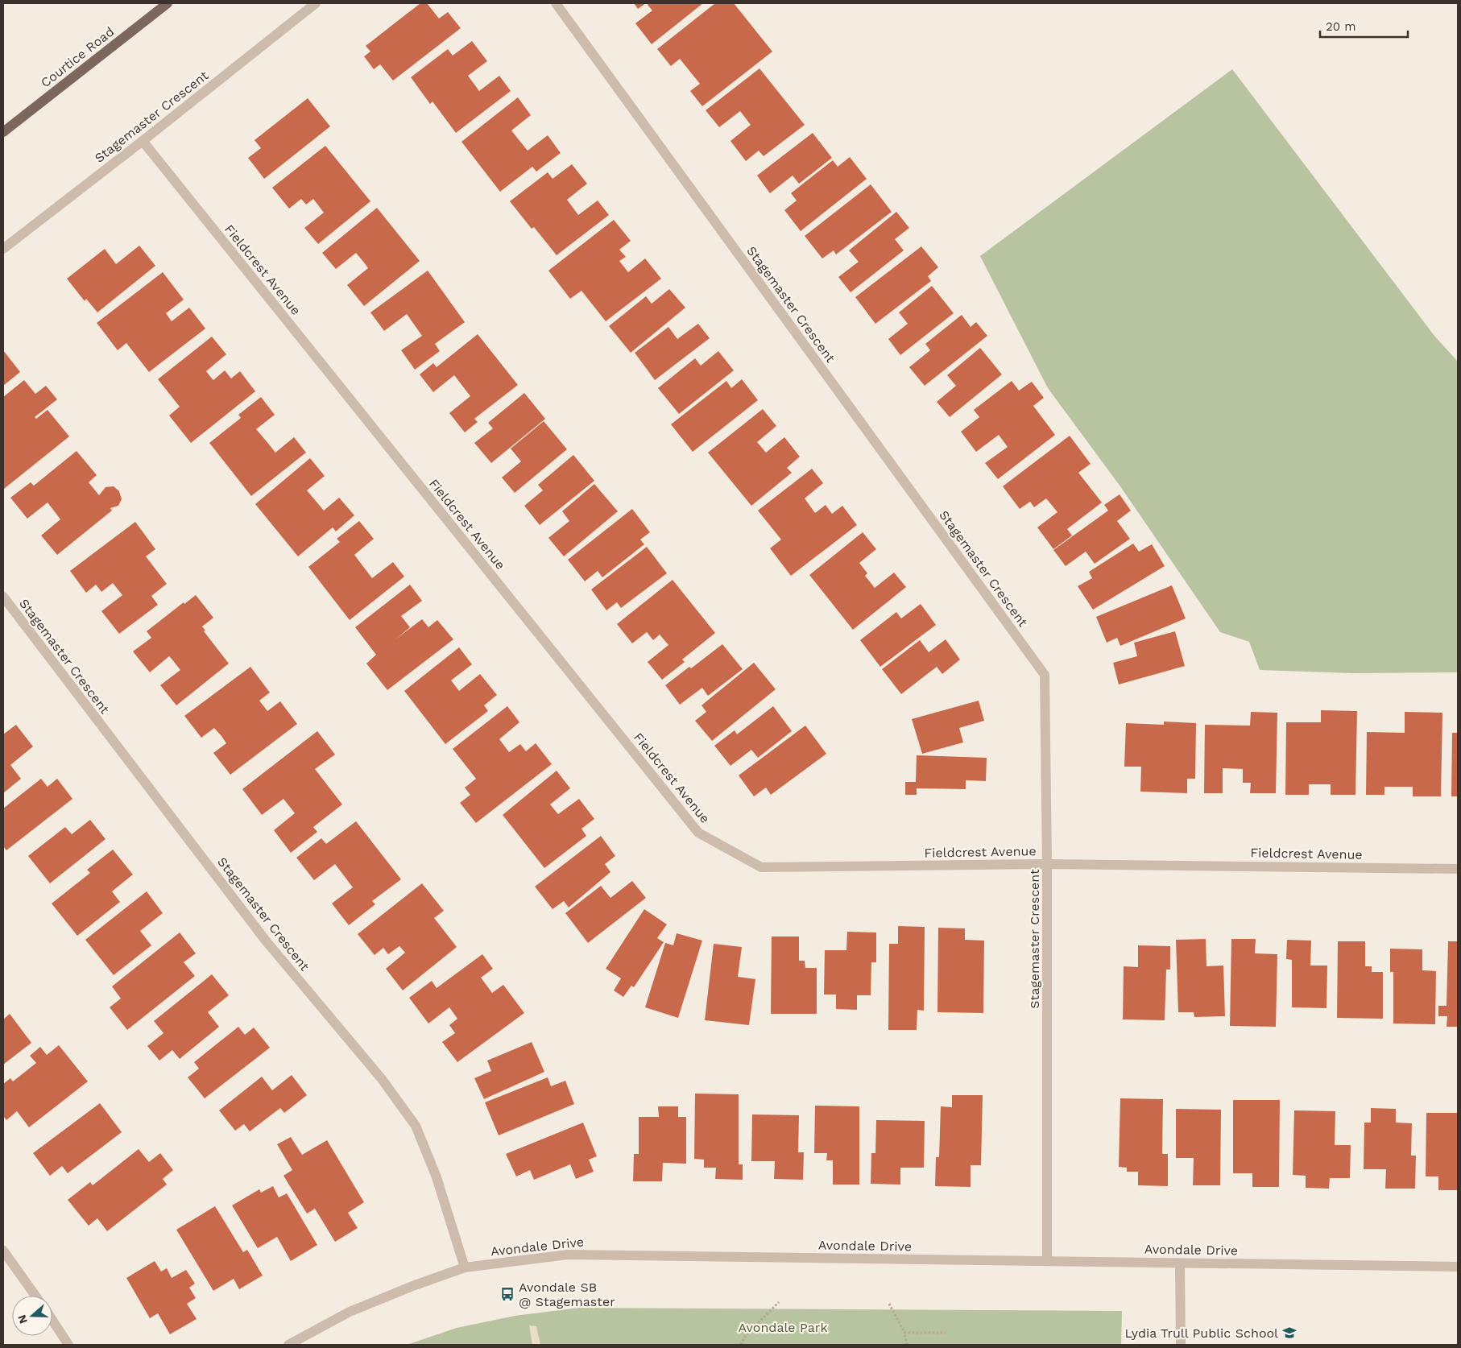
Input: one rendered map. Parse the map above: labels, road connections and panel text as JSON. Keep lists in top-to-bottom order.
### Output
{
  "streets": {
    "main road": ["Courtice Road"],
    "street": ["Stagemaster Crescent", "Fieldcrest Avenue", "Avondale Drive"]
  },
  "crossings": [
    ["Stagemaster Crescent", "Fieldcrest Avenue"],
    ["Stagemaster Crescent", "Avondale Drive"]
  ],
  "parks": ["Avondale Park"],
  "places": {
    "bus stop": ["Avondale SB @ Stagemaster"],
    "school or university": ["Lydia Trull Public School"]
  },
  "scale_bar": "20 m",
  "north": "left"
}
